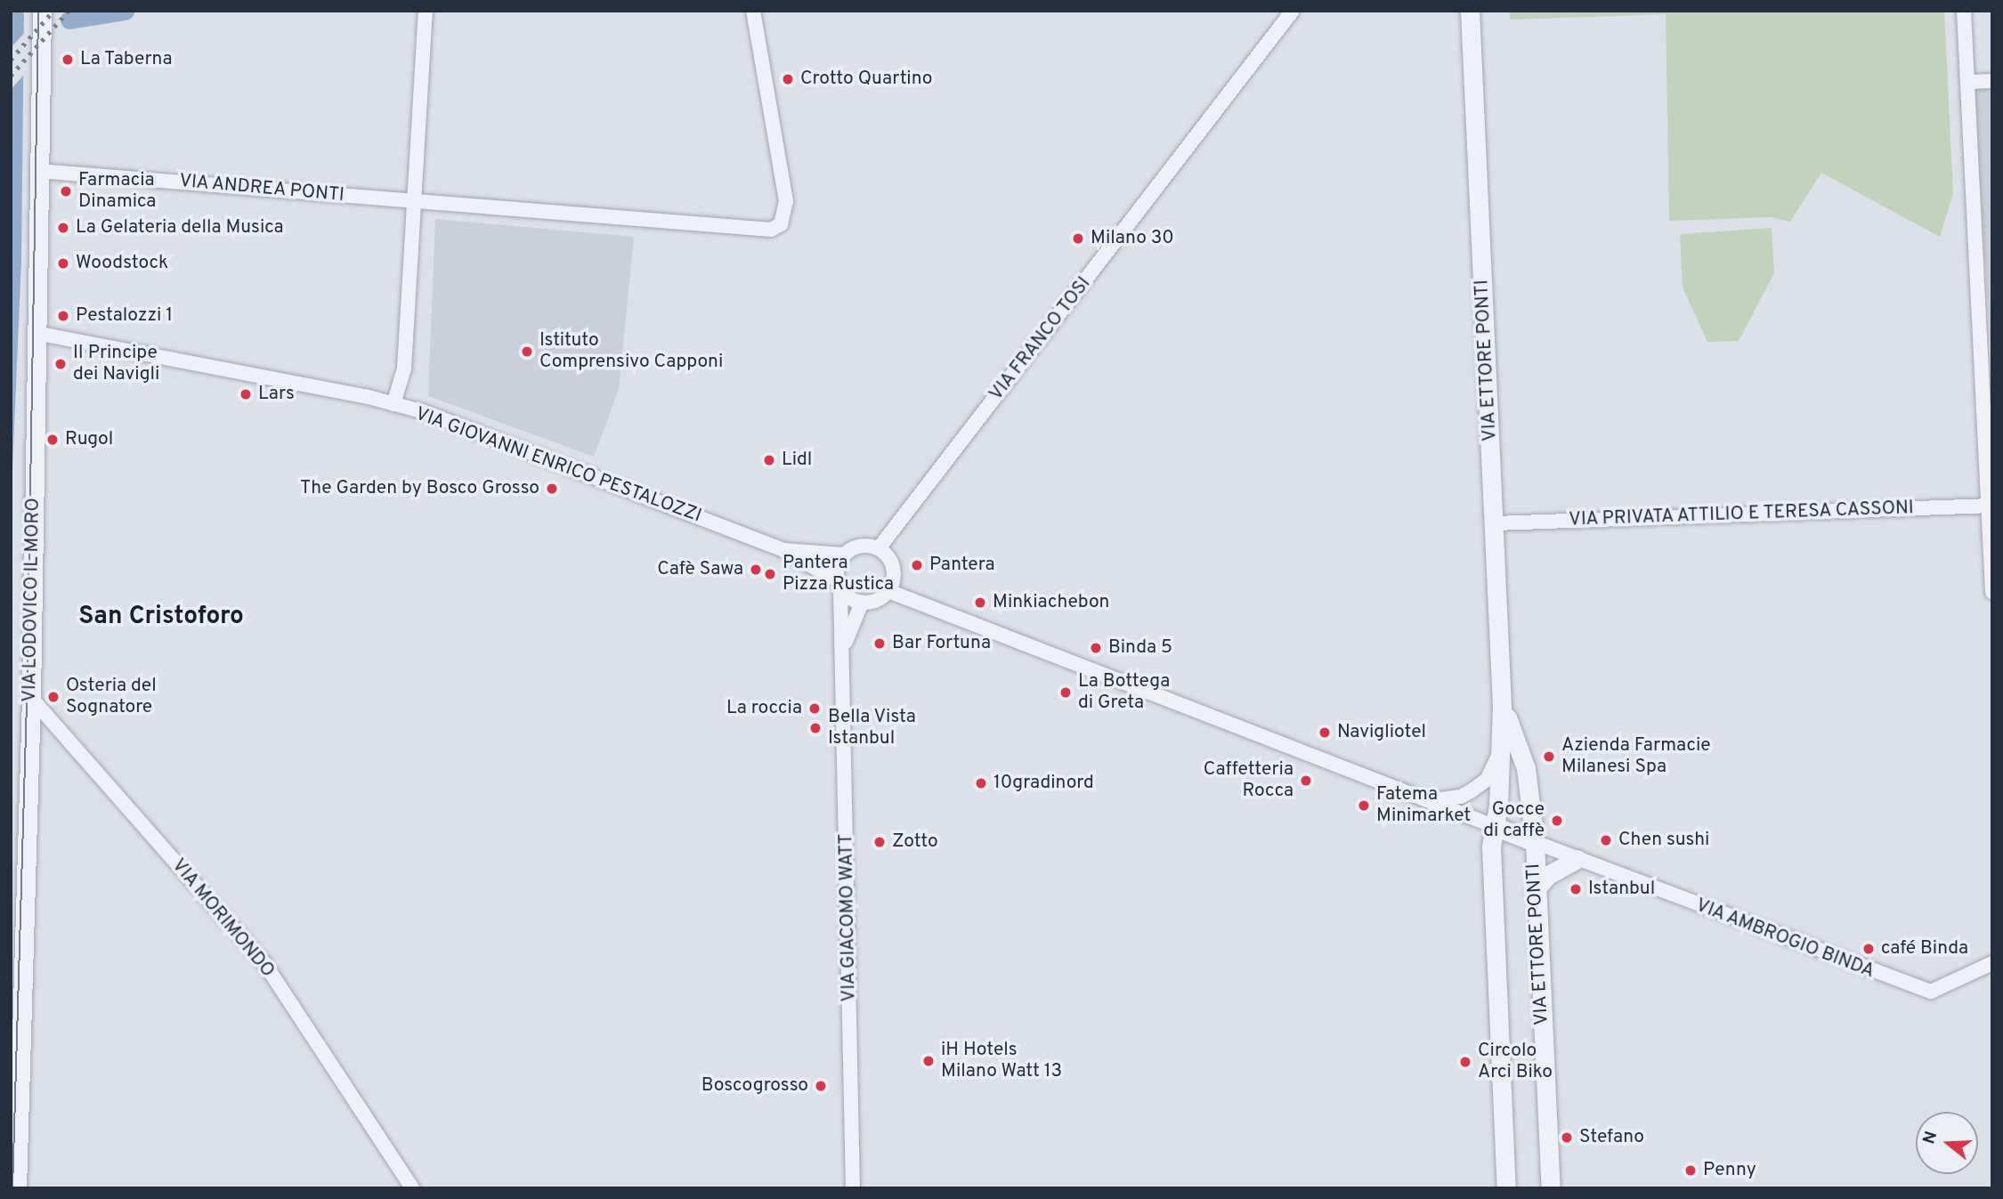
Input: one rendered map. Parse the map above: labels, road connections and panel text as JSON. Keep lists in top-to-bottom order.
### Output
{
  "streets": {
    "street": [
      "VIA ANDREA PONTI",
      "VIA FRANCO TOSI",
      "VIA ETTORE PONTI",
      "VIA GIOVANNI ENRICO PESTALOZZI",
      "VIA PRIVATA ATTILIO E TERESA CASSONI",
      "VIA LODOVICO IL MORO",
      "VIA GIACOMO WATT",
      "VIA MORIMONDO",
      "VIA AMBROGIO BINDA"
    ]
  },
  "crossings": [
    ["VIA ANDREA PONTI", "VIA LODOVICO IL MORO"],
    ["VIA FRANCO TOSI", "VIA GIOVANNI ENRICO PESTALOZZI"],
    ["VIA FRANCO TOSI", "VIA GIACOMO WATT"],
    ["VIA FRANCO TOSI", "VIA AMBROGIO BINDA"],
    ["VIA ETTORE PONTI", "VIA PRIVATA ATTILIO E TERESA CASSONI"],
    ["VIA ETTORE PONTI", "VIA AMBROGIO BINDA"],
    ["VIA GIOVANNI ENRICO PESTALOZZI", "VIA LODOVICO IL MORO"],
    ["VIA GIOVANNI ENRICO PESTALOZZI", "VIA GIACOMO WATT"],
    ["VIA GIOVANNI ENRICO PESTALOZZI", "VIA AMBROGIO BINDA"],
    ["VIA LODOVICO IL MORO", "VIA MORIMONDO"],
    ["VIA GIACOMO WATT", "VIA AMBROGIO BINDA"]
  ],
  "districts": ["San Cristoforo"],
  "places": [
    "La Taberna",
    "Crotto Quartino",
    "Farmacia Dinamica",
    "La Gelateria della Musica",
    "Milano 30",
    "Woodstock",
    "Pestalozzi 1",
    "Istituto Comprensivo Capponi",
    "II Principe dei Navigli",
    "Lars",
    "Rugol",
    "Lidl",
    "The Garden by Bosco Grosso",
    "Pantera",
    "Cafè Sawa",
    "Pantera Pizza Rustica",
    "Minkiachebon",
    "Bar Fortuna",
    "Binda 5",
    "La Bottega di Greta",
    "Osteria del Sognatore",
    "La roccia",
    "Bella Vista Istanbul",
    "Navigliotel",
    "Azienda Farmacie Milanesi Spa",
    "Caffetteria Rocca",
    "10gradinord",
    "Fatema Minimarket",
    "Gocce di caffè",
    "Chen sushi",
    "Zotto",
    "Istanbul",
    "café Binda",
    "iH Hotels Milano Watt 13",
    "Circolo Arci Biko",
    "Boscogrosso",
    "Stefano",
    "Penny"
  ],
  "north": "left"
}
